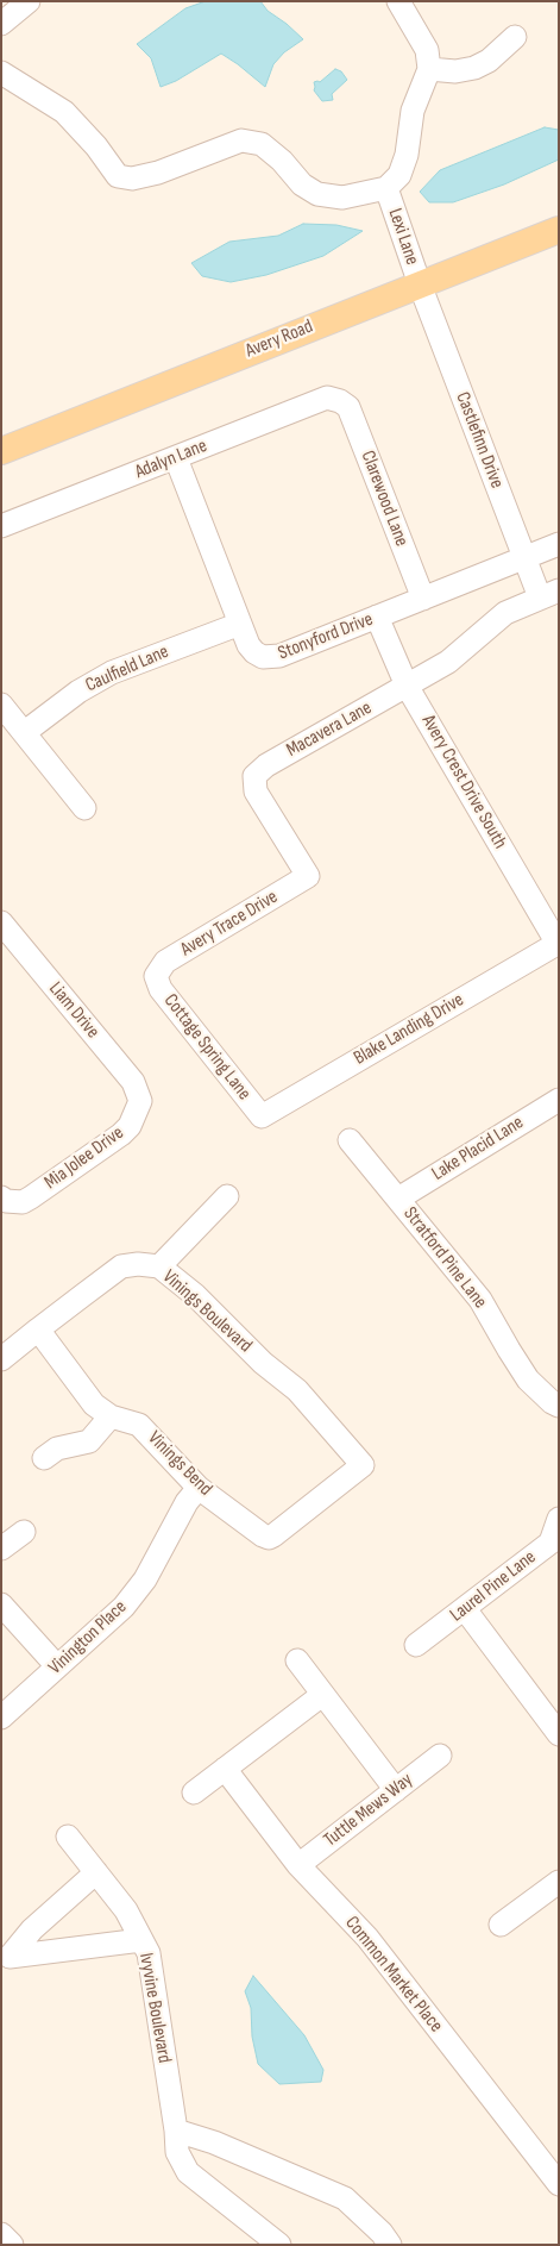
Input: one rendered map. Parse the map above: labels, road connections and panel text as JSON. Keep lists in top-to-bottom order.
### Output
{
  "streets": {
    "main road": ["Avery Road"],
    "street": [
      "Lexi Lane",
      "Castlefinn Drive",
      "Adalyn Lane",
      "Clarewood Lane",
      "Stonyford Drive",
      "Caulfield Lane",
      "Macavera Lane",
      "Avery Crest Drive South",
      "Avery Trace Drive",
      "Liam Drive",
      "Blake Landing Drive",
      "Cottage Spring Lane",
      "Lake Placid Lane",
      "Mia Jolee Drive",
      "Stratford Pine Lane",
      "Vinings Boulevard",
      "Vinings Bend",
      "Laurel Pine Lane",
      "Vinington Place",
      "Tuttle Mews Way",
      "Common Market Place",
      "Ivyvine Boulevard"
    ]
  },
  "crossings": [
    ["Lexi Lane", "Avery Road"],
    ["Lexi Lane", "Castlefinn Drive"],
    ["Avery Road", "Castlefinn Drive"],
    ["Castlefinn Drive", "Stonyford Drive"],
    ["Castlefinn Drive", "Macavera Lane"],
    ["Adalyn Lane", "Clarewood Lane"],
    ["Adalyn Lane", "Stonyford Drive"],
    ["Clarewood Lane", "Stonyford Drive"],
    ["Stonyford Drive", "Caulfield Lane"],
    ["Stonyford Drive", "Avery Crest Drive South"],
    ["Macavera Lane", "Avery Crest Drive South"],
    ["Macavera Lane", "Avery Trace Drive"],
    ["Avery Crest Drive South", "Blake Landing Drive"],
    ["Avery Trace Drive", "Cottage Spring Lane"],
    ["Liam Drive", "Mia Jolee Drive"],
    ["Blake Landing Drive", "Cottage Spring Lane"],
    ["Lake Placid Lane", "Stratford Pine Lane"],
    ["Vinings Boulevard", "Vinings Bend"],
    ["Vinings Bend", "Vinington Place"],
    ["Tuttle Mews Way", "Common Market Place"]
  ]
}
